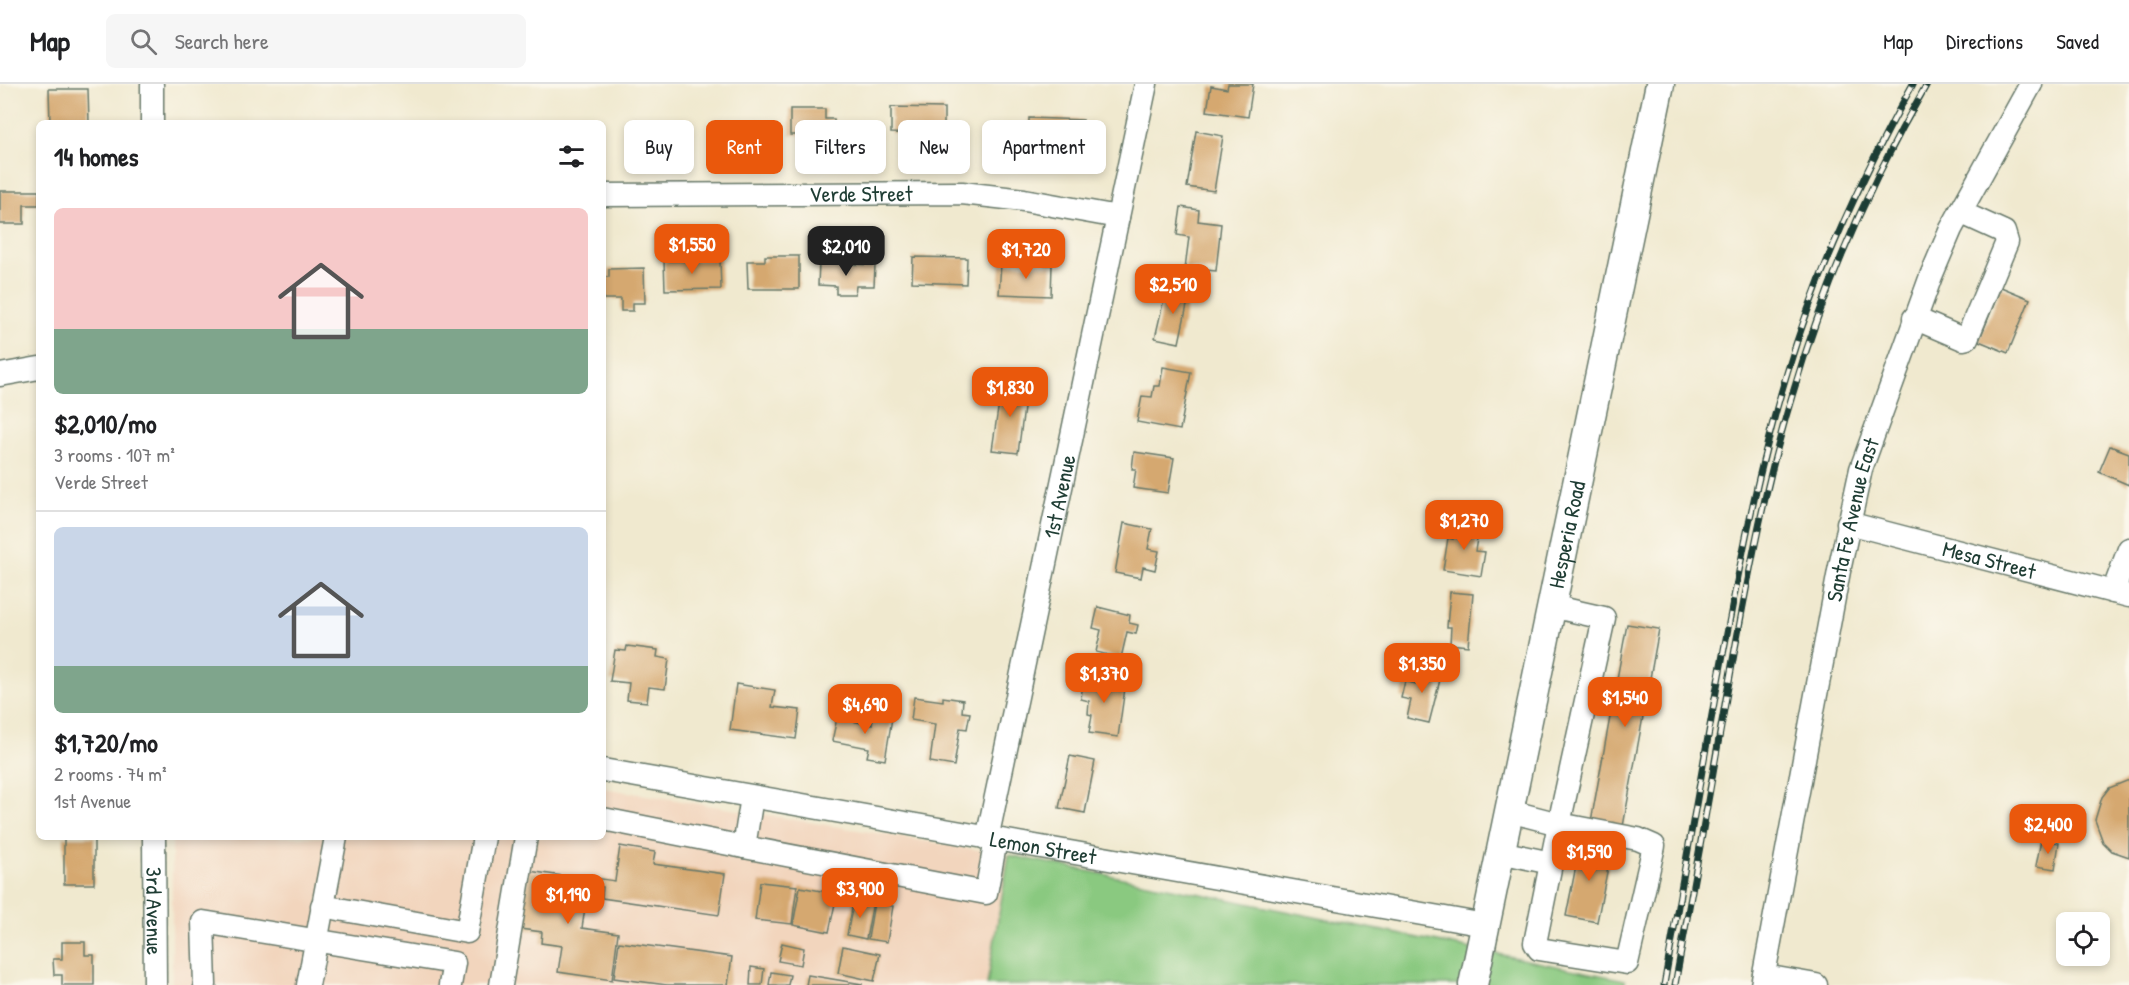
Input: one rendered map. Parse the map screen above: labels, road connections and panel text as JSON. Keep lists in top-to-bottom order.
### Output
{
  "streets": {
    "main road": ["Hesperia Road"],
    "street": [
      "Verde Street",
      "1st Avenue",
      "Santa Fe Avenue East",
      "Mesa Street",
      "Lemon Street",
      "3rd Avenue"
    ]
  },
  "crossings": [
    ["Verde Street", "1st Avenue"],
    ["1st Avenue", "Lemon Street"],
    ["Santa Fe Avenue East", "Mesa Street"],
    ["Hesperia Road", "Lemon Street"]
  ],
  "page": {
    "header": "Map",
    "search": "Search here",
    "nav": ["Map", "Directions", "Saved"],
    "chip": [
      "Buy",
      "Rent",
      "Filters",
      "New",
      "Apartment"
    ],
    "heading": "14 homes",
    "list": [
      {
        "name": "$2,010/mo",
        "note": "3 rooms · 107 m² · Verde Street"
      },
      {
        "name": "$1,720/mo",
        "note": "2 rooms · 74 m² · 1st Avenue"
      }
    ],
    "price": [
      "$1,550",
      "$2,010",
      "$1,720",
      "$2,510",
      "$1,830",
      "$1,270",
      "$1,350",
      "$1,370",
      "$1,540",
      "$4,690",
      "$2,400",
      "$1,590",
      "$3,900",
      "$1,190"
    ]
  }
}
